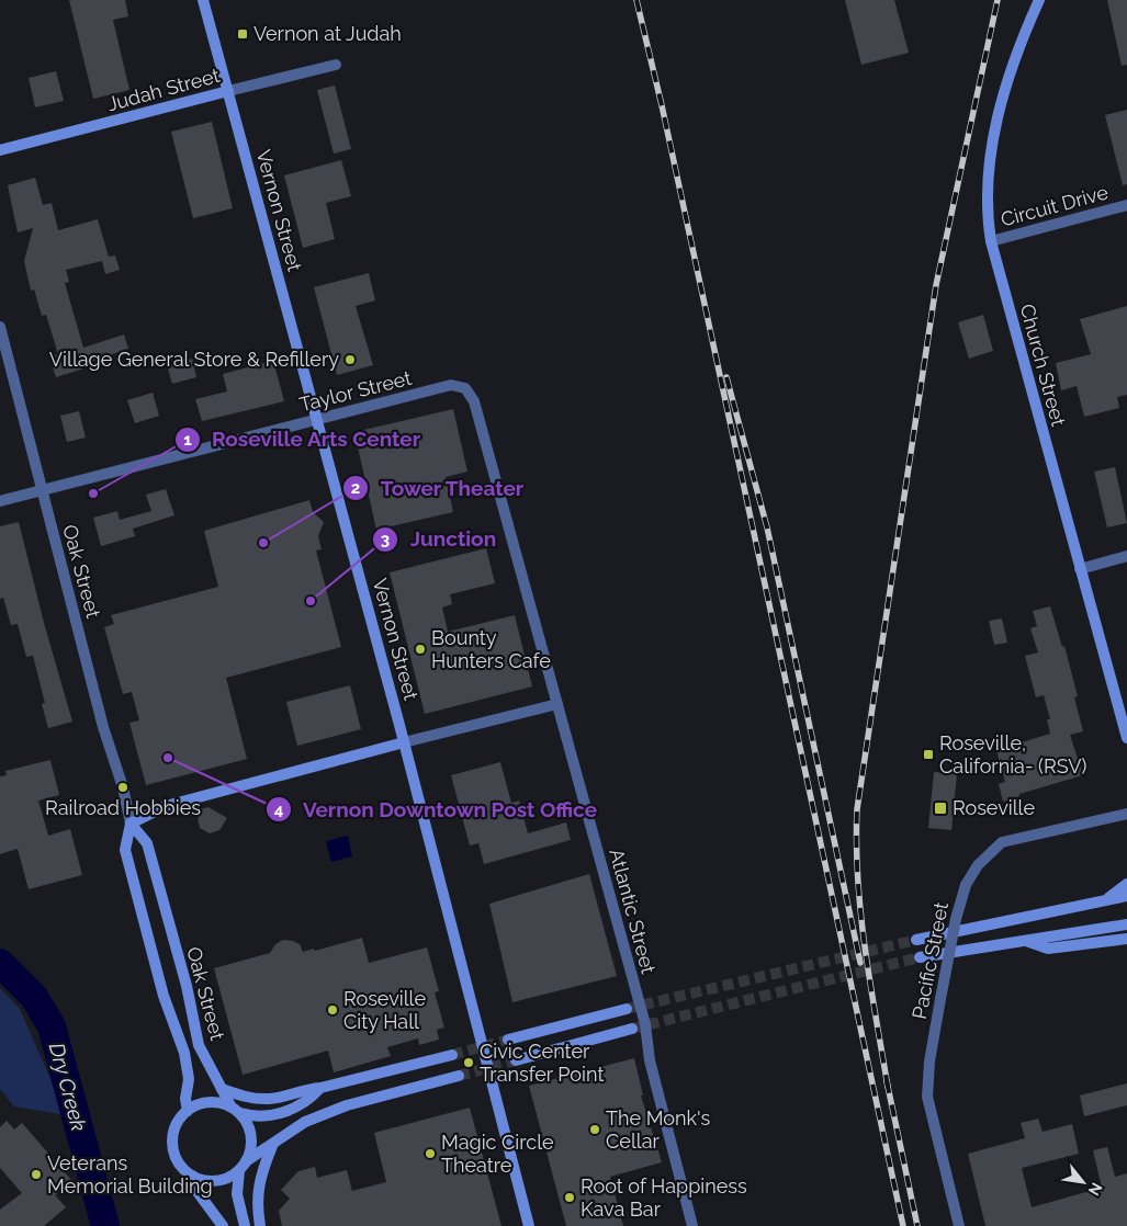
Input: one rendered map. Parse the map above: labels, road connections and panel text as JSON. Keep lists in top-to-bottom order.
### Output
{
  "streets": {
    "main road": [
      "Judah Street",
      "Vernon Street",
      "Church Street",
      "Oak Street"
    ],
    "street": [
      "Circuit Drive",
      "Taylor Street",
      "Atlantic Street",
      "Pacific Street"
    ]
  },
  "crossings": [
    ["Judah Street", "Vernon Street"],
    ["Circuit Drive", "Church Street"],
    ["Vernon Street", "Taylor Street"],
    ["Taylor Street", "Oak Street"],
    ["Taylor Street", "Atlantic Street"]
  ],
  "water": ["Dry Creek"],
  "places": {
    "transit": ["Vernon at Judah", "Roseville, California- (RSV)", "Roseville"],
    "other": [
      "Village General Store & Refillery",
      "Roseville Arts Center",
      "Tower Theater",
      "Junction",
      "Bounty Hunters Cafe",
      "Vernon Downtown Post Office",
      "Railroad Hobbies",
      "Roseville City Hall",
      "Civic Center Transfer Point",
      "The Monk's Cellar",
      "Magic Circle Theatre",
      "Veterans Memorial Building",
      "Root of Happiness Kava Bar"
    ]
  },
  "north": "bottom right"
}
